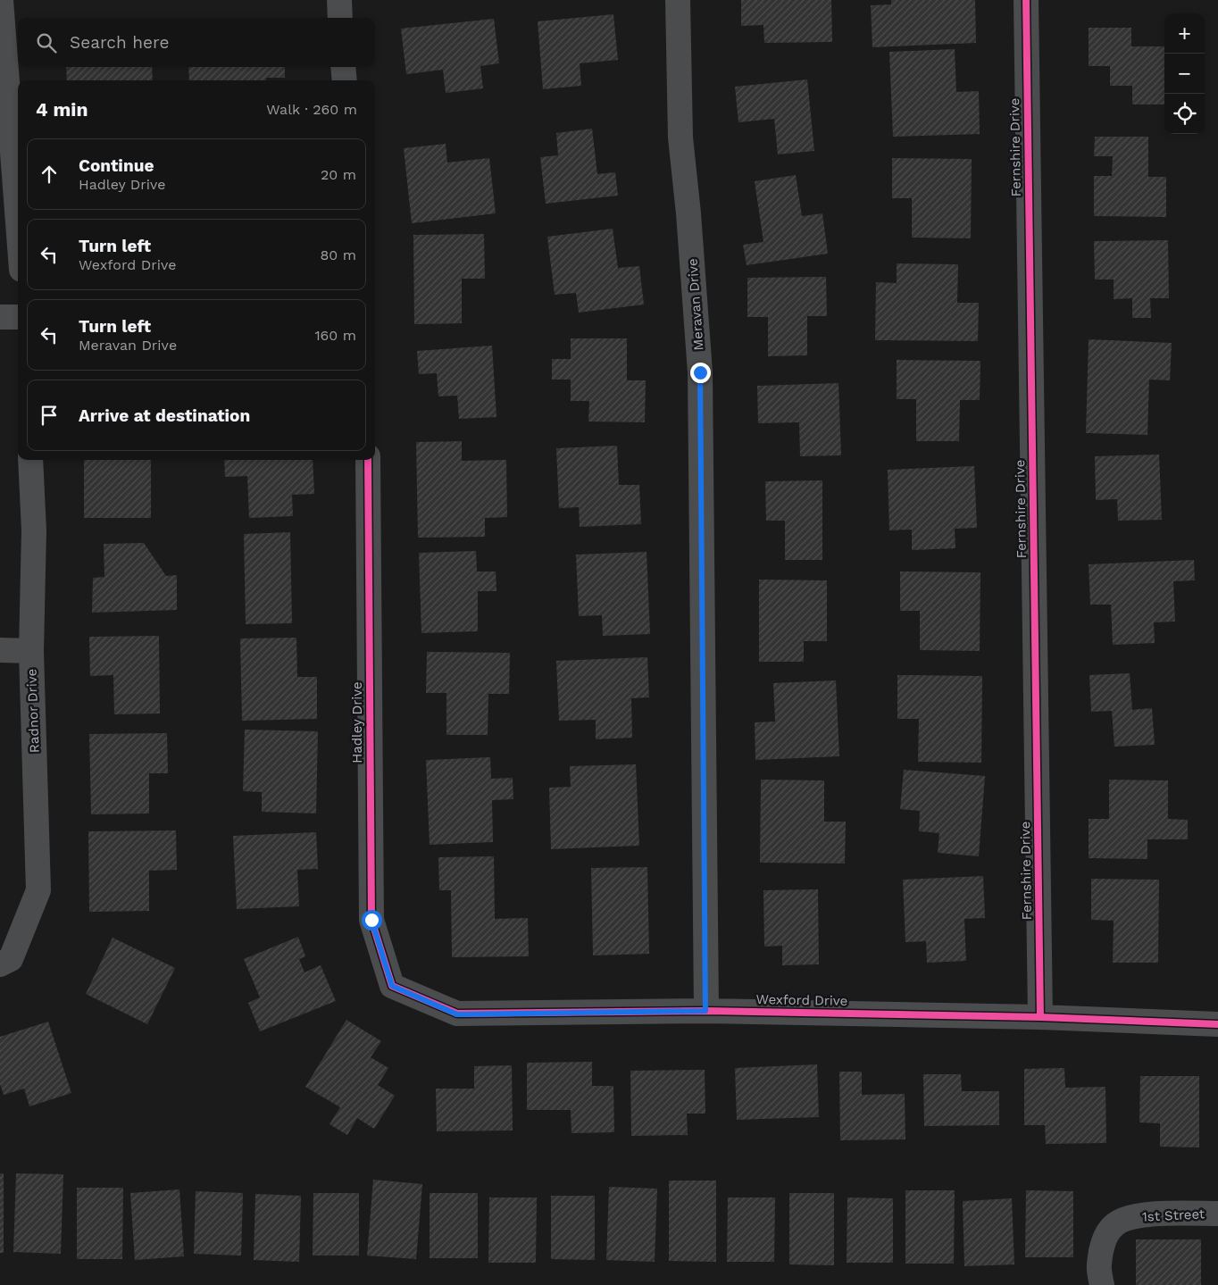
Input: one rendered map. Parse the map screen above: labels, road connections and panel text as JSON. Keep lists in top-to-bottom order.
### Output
{
  "streets": {
    "street": [
      "Fernshire Drive",
      "Meravan Drive",
      "Radnor Drive",
      "Hadley Drive",
      "Wexford Drive",
      "1st Street"
    ]
  },
  "crossings": [
    ["Fernshire Drive", "Wexford Drive"],
    ["Meravan Drive", "Wexford Drive"],
    ["Hadley Drive", "Wexford Drive"]
  ],
  "page": {
    "map_buttons": ["+", "−"],
    "search": "Search here",
    "heading": ["4 min", "Walk · 260 m"],
    "list": [
      ["Continue", "Hadley Drive", "20 m"],
      ["Turn left", "Wexford Drive", "80 m"],
      ["Turn left", "Meravan Drive", "160 m"],
      "Arrive at destination"
    ]
  }
}
